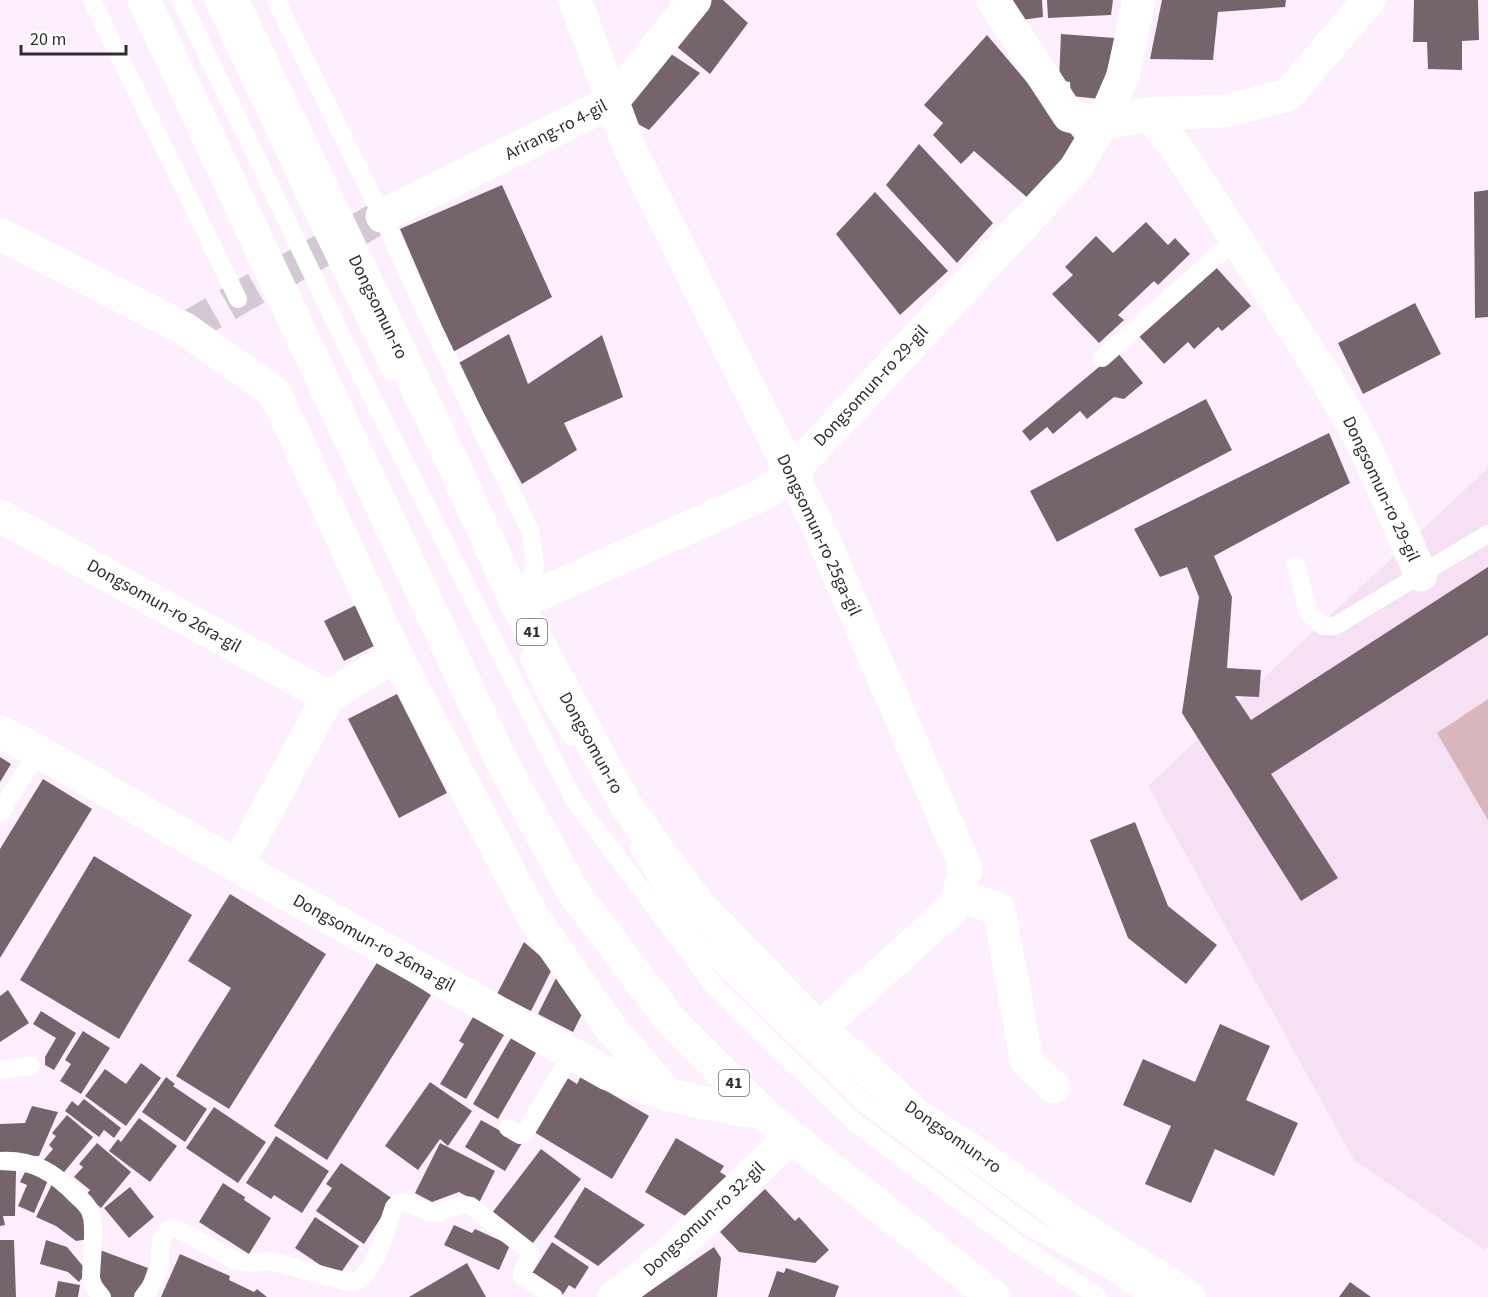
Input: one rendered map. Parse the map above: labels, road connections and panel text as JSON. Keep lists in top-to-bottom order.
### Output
{
  "streets": {
    "street": [
      "Arirang-ro 4-gil",
      "Dongsomun-ro",
      "Dongsomun-ro 29-gil",
      "Dongsomun-ro 25ga-gil",
      "Dongsomun-ro 26ra-gil",
      "41",
      "Dongsomun-ro 26ma-gil",
      "Dongsomun-ro 32-gil"
    ]
  },
  "crossings": [
    ["Arirang-ro 4-gil", "Dongsomun-ro 25ga-gil"],
    ["Dongsomun-ro", "Dongsomun-ro 29-gil"],
    ["Dongsomun-ro", "Dongsomun-ro 25ga-gil"],
    ["Dongsomun-ro 29-gil", "Dongsomun-ro 25ga-gil"],
    ["41", "Dongsomun-ro 26ma-gil"],
    ["41", "Dongsomun-ro 32-gil"]
  ],
  "scale_bar": "20 m"
}
